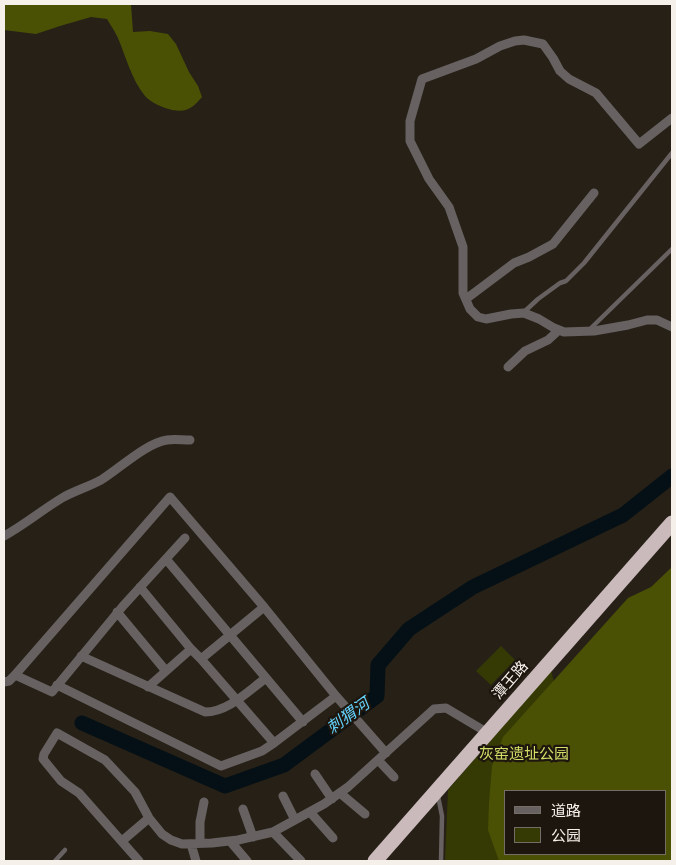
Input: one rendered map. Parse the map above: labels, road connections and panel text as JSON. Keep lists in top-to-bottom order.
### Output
{
  "streets": {
    "highway": ["潭王路"]
  },
  "water": ["刺猬河"],
  "parks": ["灰窑遗址公园"],
  "legend": ["道路", "公园"]
}
